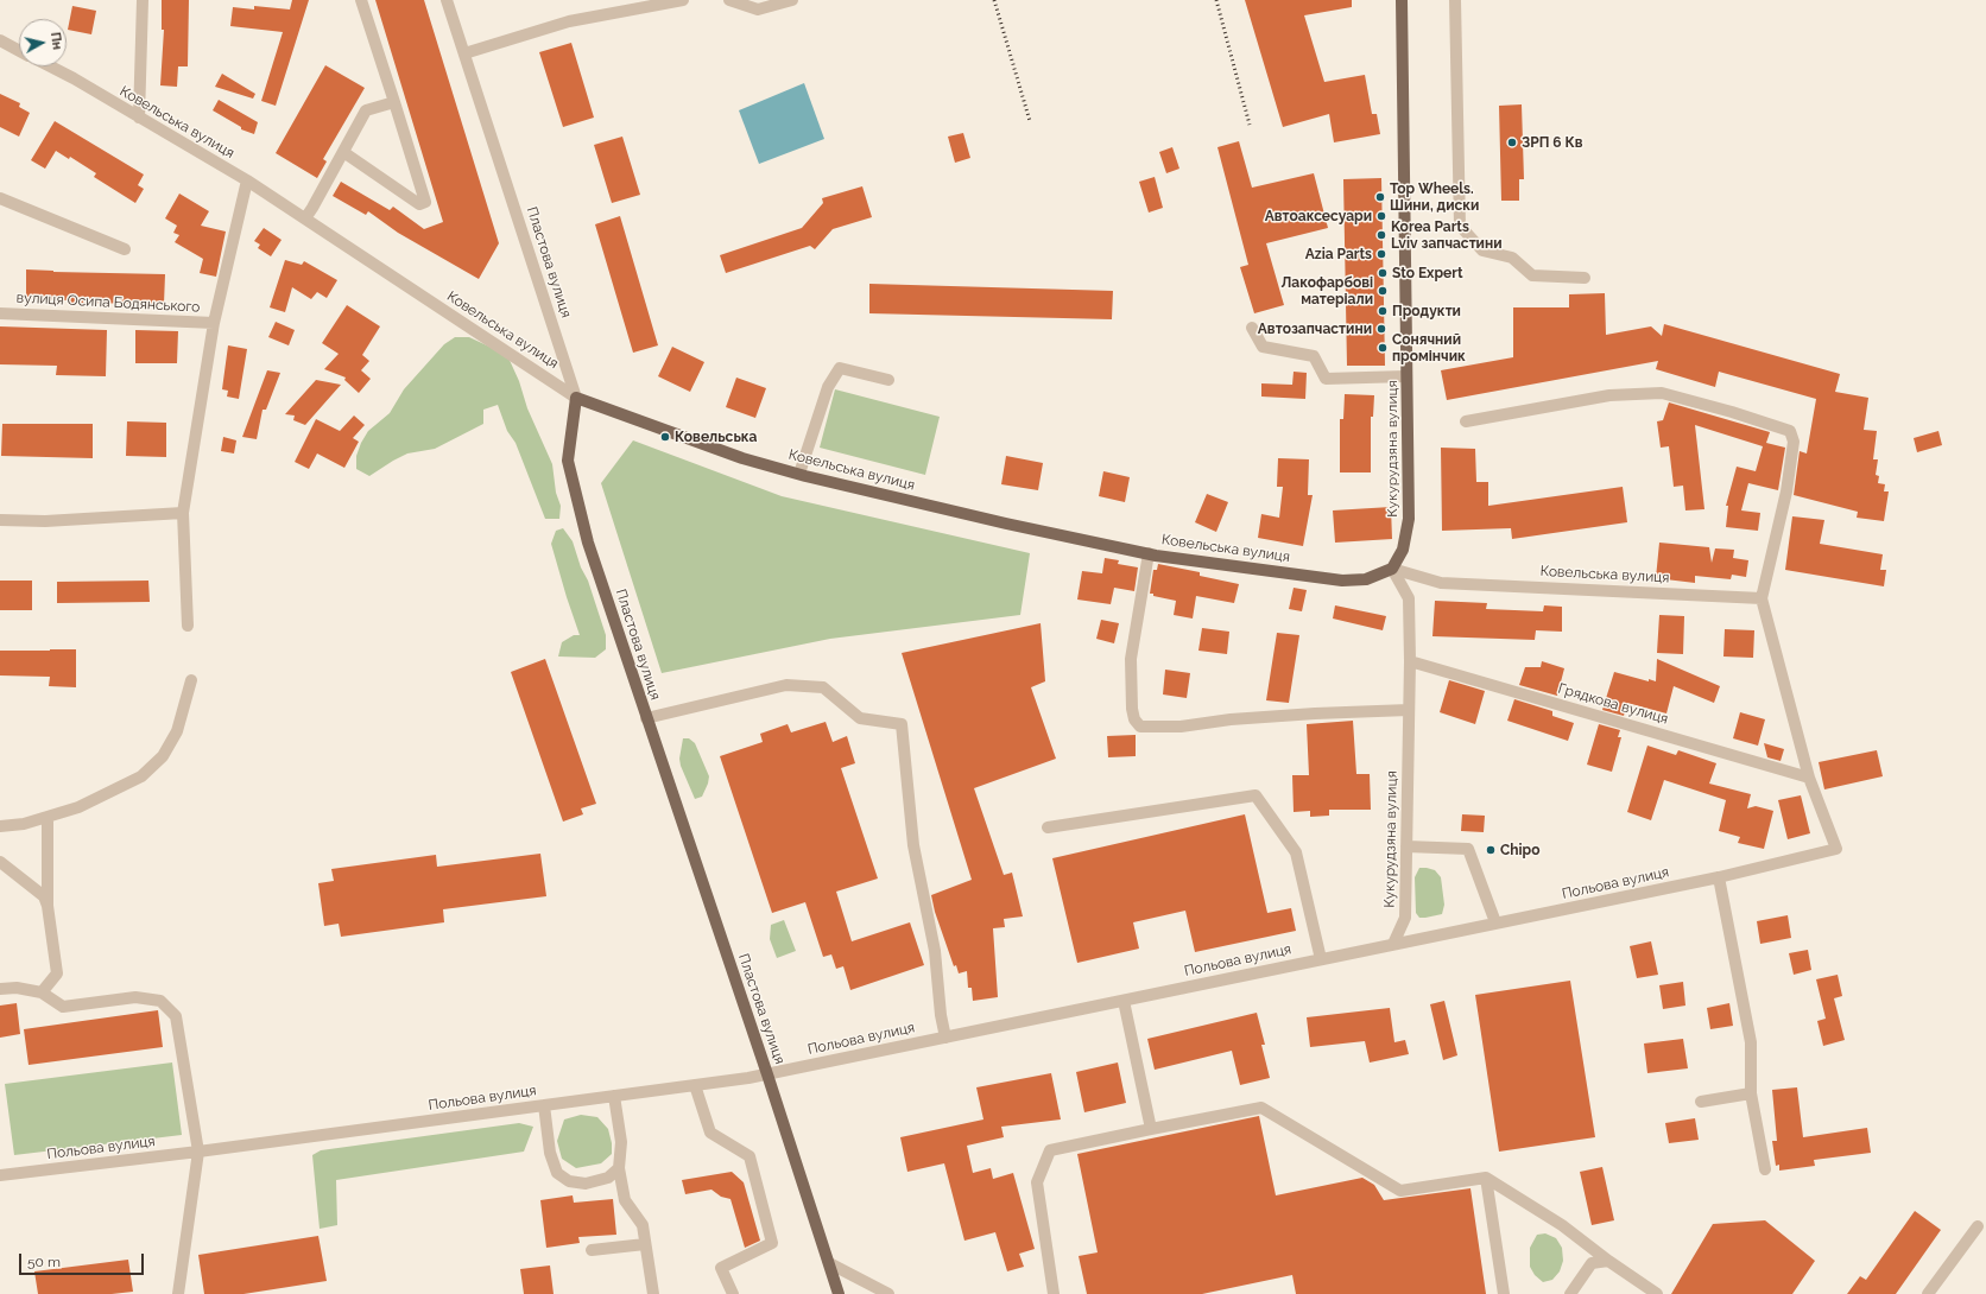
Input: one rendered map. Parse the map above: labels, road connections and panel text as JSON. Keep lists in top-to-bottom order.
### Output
{
  "streets": {
    "main road": ["Ковельська вулиця", "Пластова вулиця", "Кукурудзяна вулиця"],
    "street": ["вулиця Осипа Бодянського", "Грядкова вулиця", "Польова вулиця"]
  },
  "crossings": [
    ["Ковельська вулиця", "Пластова вулиця"],
    ["Ковельська вулиця", "вулиця Осипа Бодянського"],
    ["Ковельська вулиця", "Кукурудзяна вулиця"],
    ["Пластова вулиця", "Польова вулиця"],
    ["Кукурудзяна вулиця", "Грядкова вулиця"],
    ["Кукурудзяна вулиця", "Польова вулиця"],
    ["Грядкова вулиця", "Польова вулиця"]
  ],
  "places": [
    "ЗРП 6 Кв",
    "Top Wheels. Шини, диски",
    "Автоаксесуари",
    "Korea Parts Lviv запчастини",
    "Azia Parts",
    "Sto Expert",
    "Лакофарбові матеріали",
    "Продукти",
    "Автозапчастини",
    "Сонячний промінчик",
    "Ковельська",
    "Chipo"
  ],
  "scale_bar": "50 m",
  "north": "right"
}
